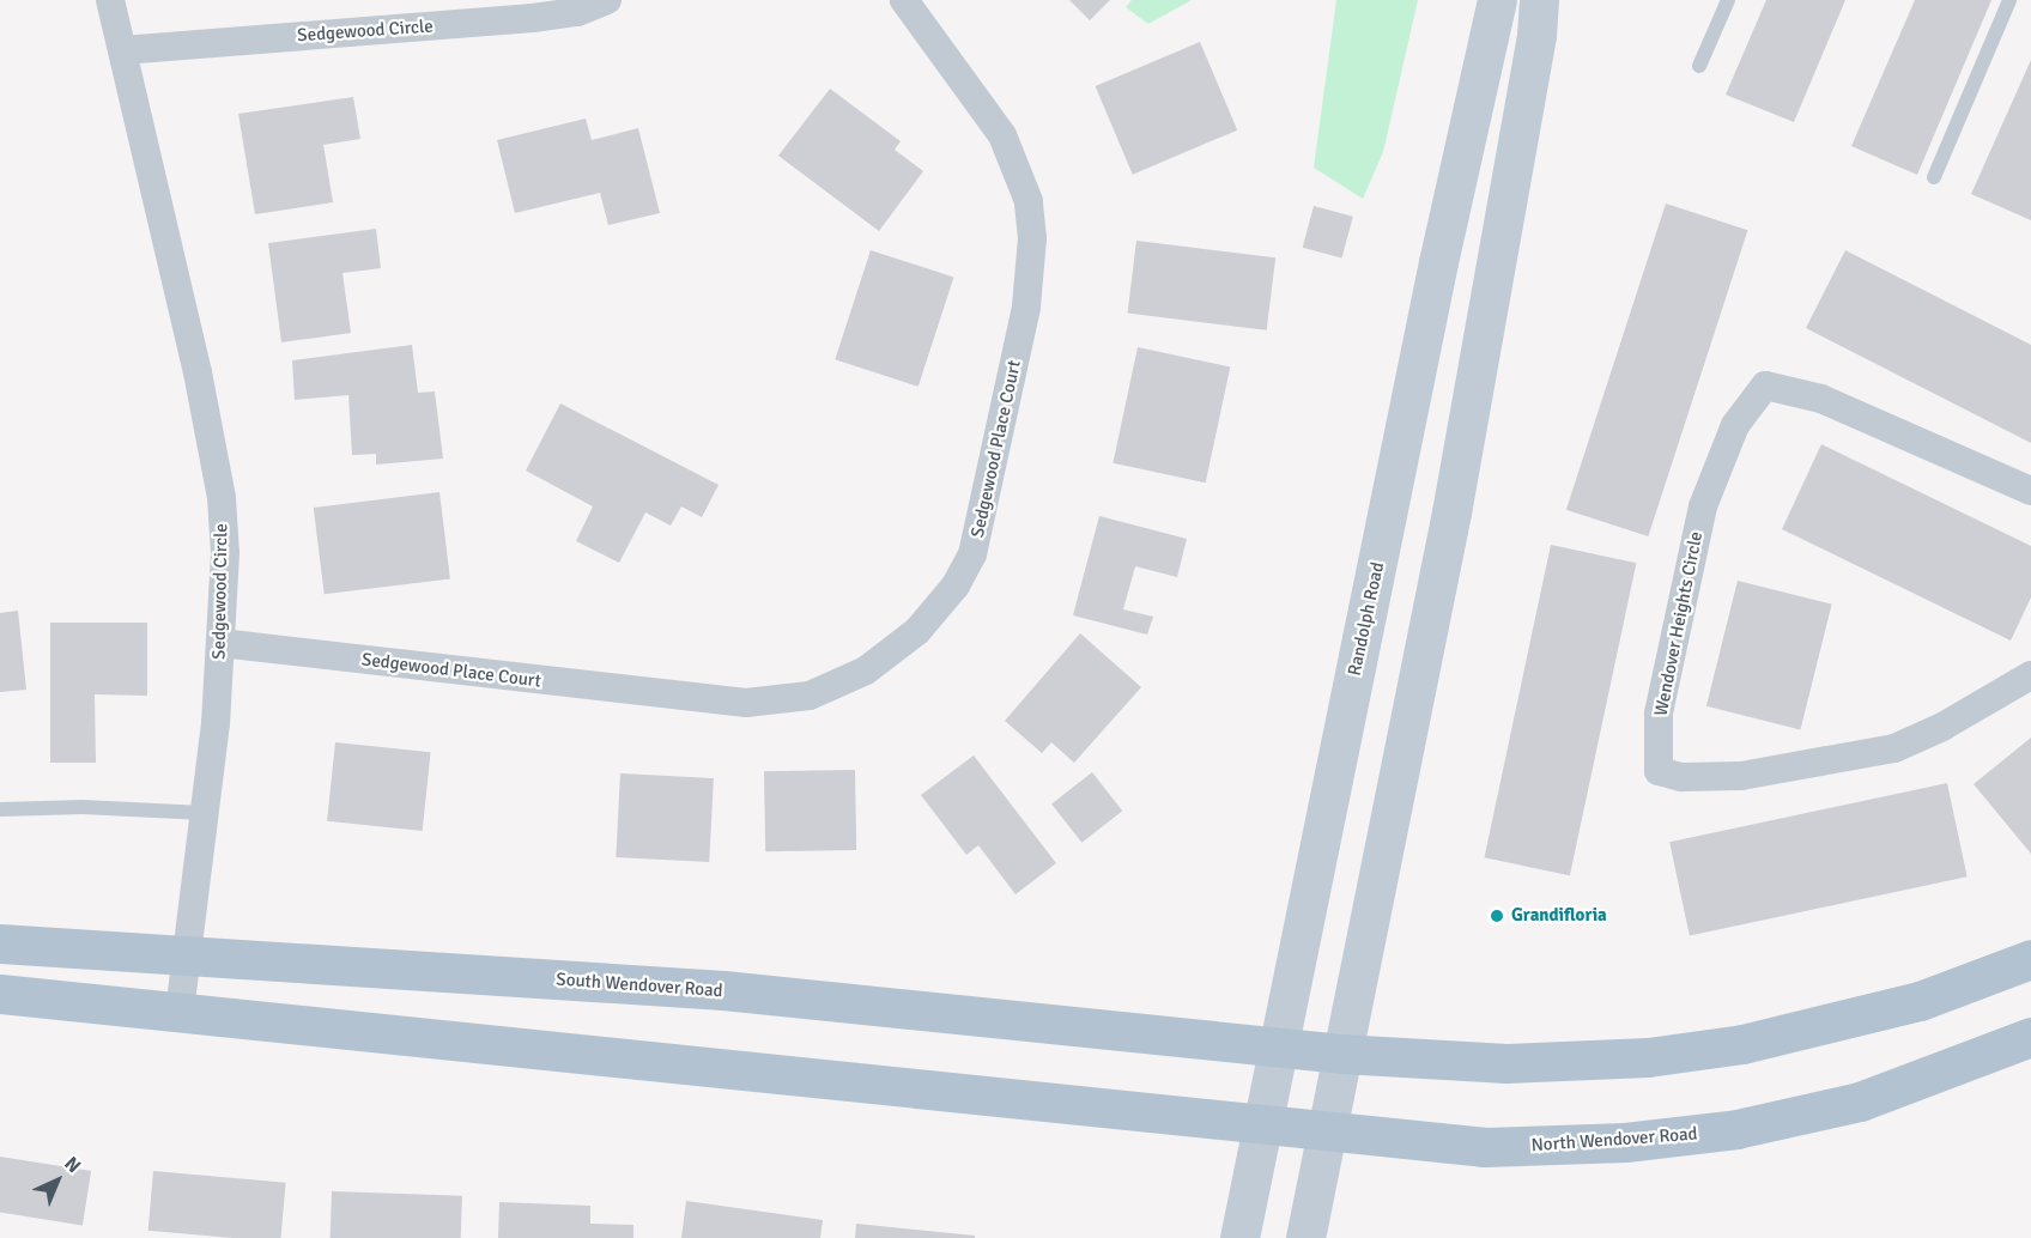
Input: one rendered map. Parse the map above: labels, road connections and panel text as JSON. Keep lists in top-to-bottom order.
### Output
{
  "streets": {
    "main road": ["Randolph Road", "South Wendover Road", "North Wendover Road"],
    "street": ["Sedgewood Circle", "Sedgewood Place Court", "Wendover Heights Circle"]
  },
  "crossings": [
    ["Sedgewood Circle", "Sedgewood Place Court"],
    ["Sedgewood Circle", "South Wendover Road"],
    ["Sedgewood Circle", "North Wendover Road"],
    ["Randolph Road", "South Wendover Road"],
    ["Randolph Road", "North Wendover Road"]
  ],
  "places": ["Grandifloria"],
  "north": "top right"
}
